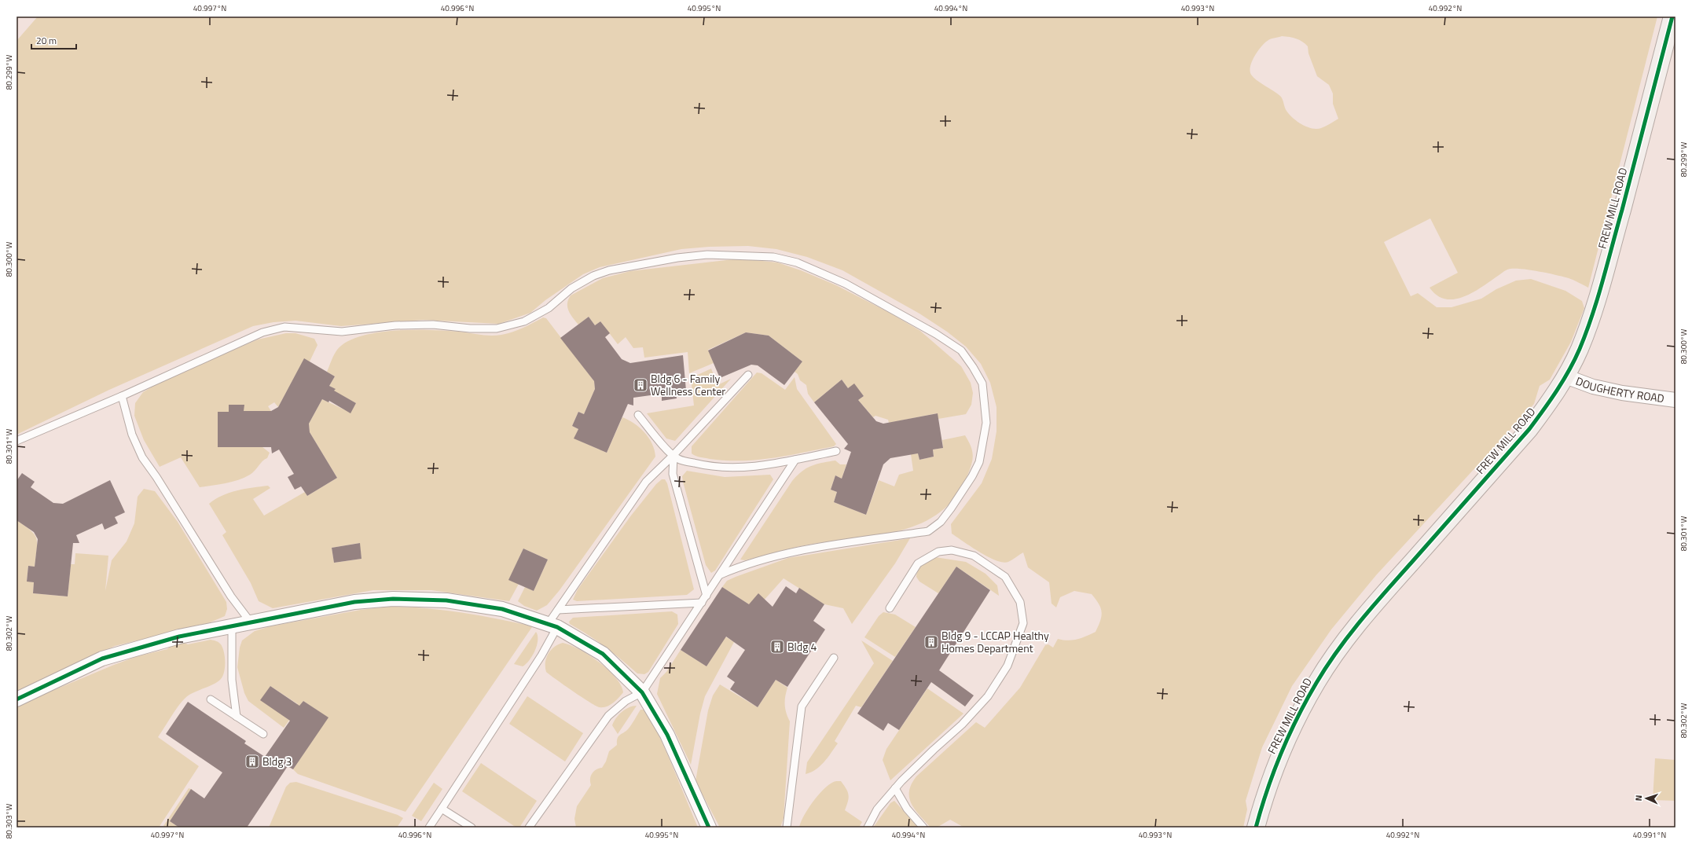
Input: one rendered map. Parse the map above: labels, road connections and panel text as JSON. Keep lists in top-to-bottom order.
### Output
{
  "streets": {
    "street": ["FREW MILL ROAD", "DOUGHERTY ROAD"]
  },
  "crossings": [
    ["FREW MILL ROAD", "DOUGHERTY ROAD"]
  ],
  "places": {
    "building": [
      "Bldg 6 - Family Wellness Center",
      "Bldg 9 - LCCAP Healthy Homes Department",
      "Bldg 4",
      "Bldg 3"
    ]
  },
  "scale_bar": "20 m",
  "north": "left",
  "coordinates": [
    "40.997°N",
    "40.996°N",
    "40.995°N",
    "40.994°N",
    "40.993°N",
    "40.992°N",
    "80.299°W",
    "80.300°W",
    "80.301°W",
    "80.302°W",
    "80.303°W",
    "40.991°N"
  ]
}
